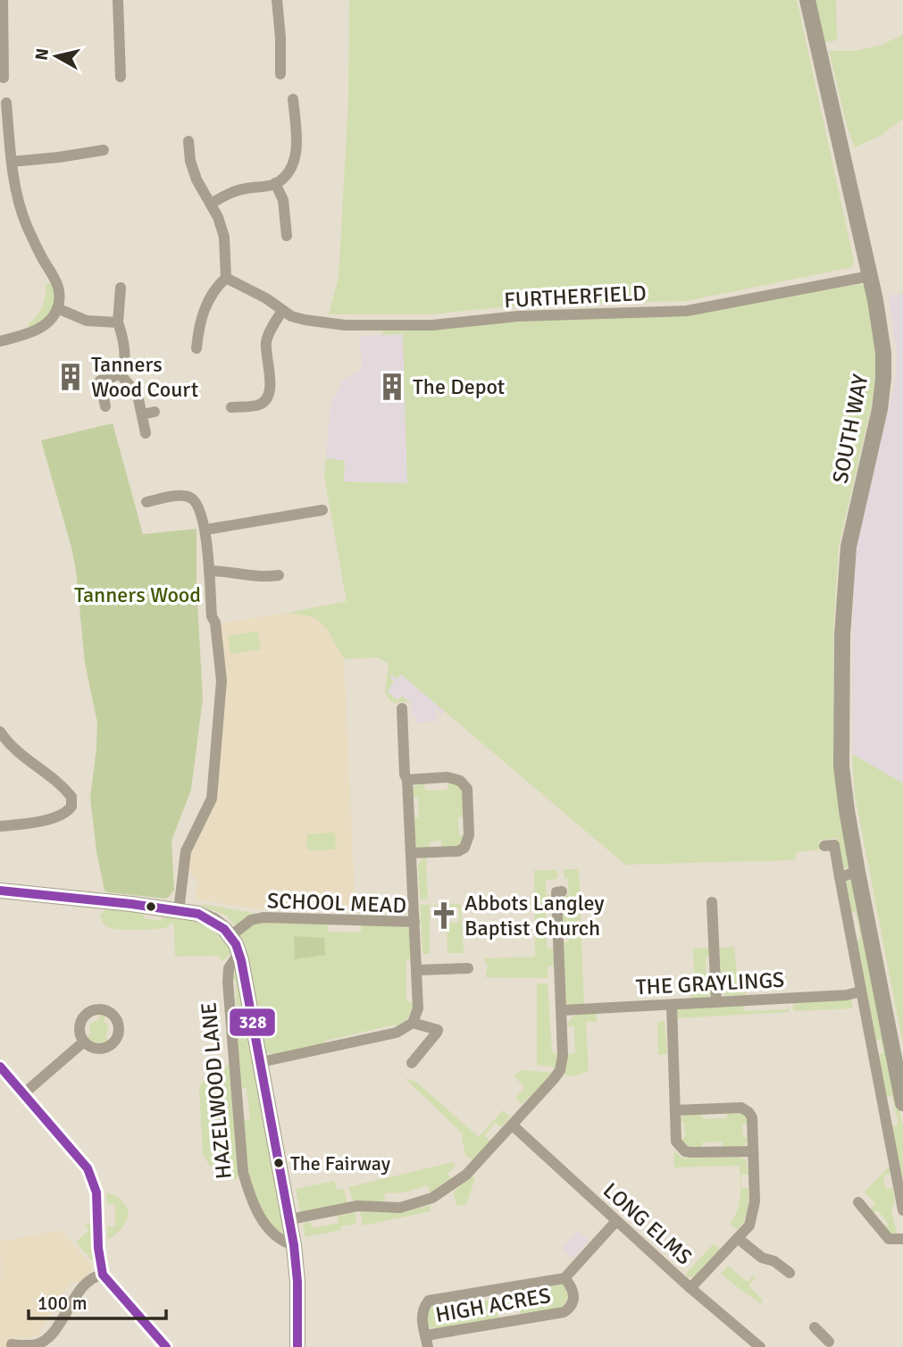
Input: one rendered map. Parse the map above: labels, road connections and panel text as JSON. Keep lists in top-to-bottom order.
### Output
{
  "streets": {
    "street": [
      "FURTHERFIELD",
      "SOUTH WAY",
      "SCHOOL MEAD",
      "THE GRAYLINGS",
      "HAZELWOOD LANE",
      "LONG ELMS",
      "HIGH ACRES"
    ]
  },
  "crossings": [
    ["FURTHERFIELD", "SOUTH WAY"],
    ["SCHOOL MEAD", "HAZELWOOD LANE"],
    ["LONG ELMS", "HIGH ACRES"]
  ],
  "parks": ["Tanners Wood"],
  "places": {
    "building": ["Tanners Wood Court", "The Depot"],
    "church": ["Abbots Langley Baptist Church"],
    "other": ["The Fairway"]
  },
  "lines": ["transit line 328"],
  "scale_bar": "100 m",
  "north": "left"
}
